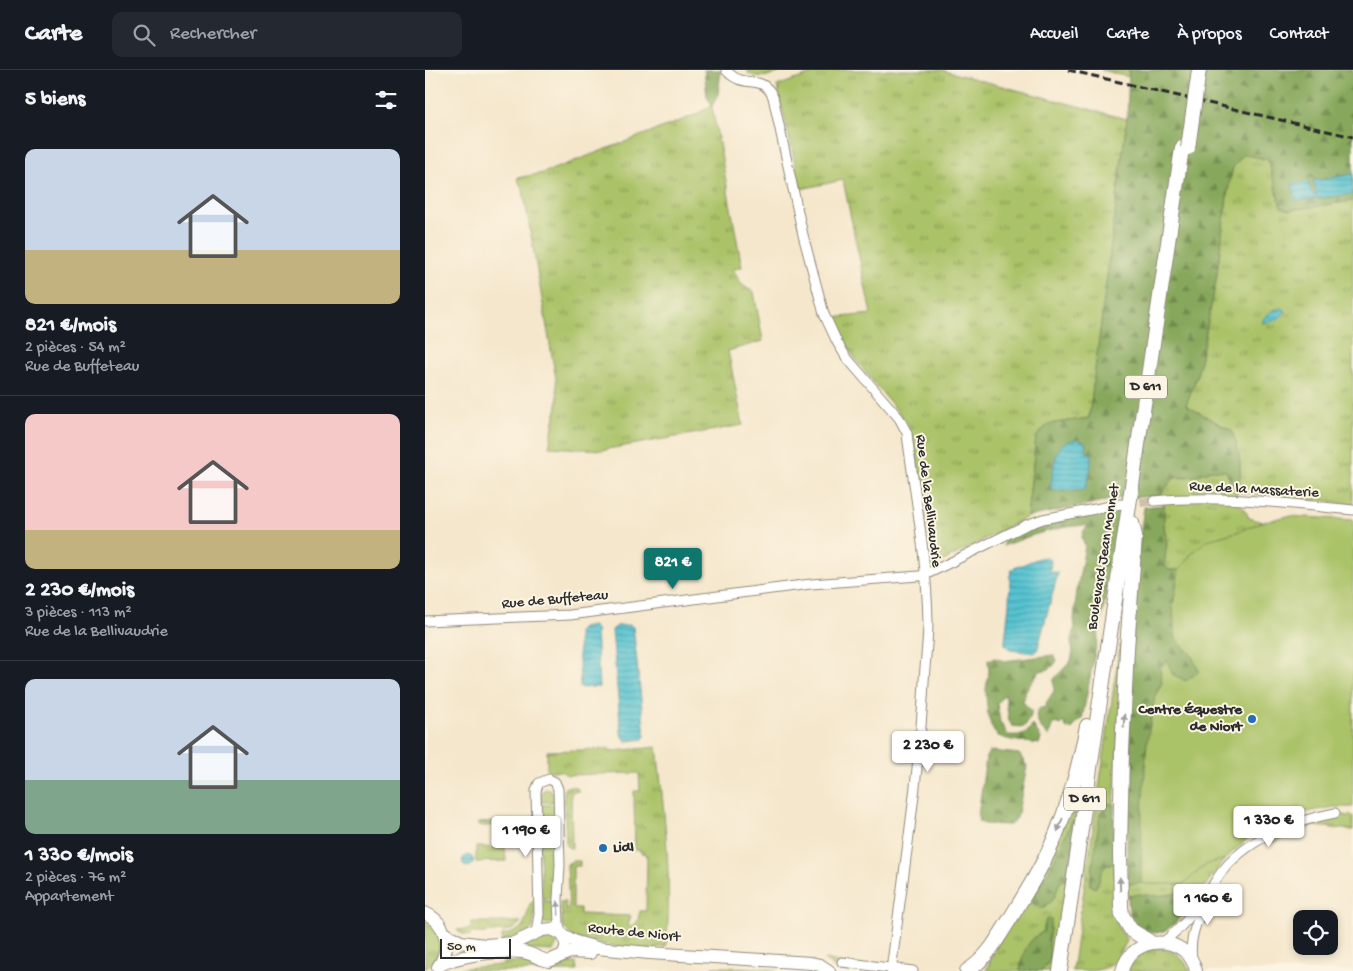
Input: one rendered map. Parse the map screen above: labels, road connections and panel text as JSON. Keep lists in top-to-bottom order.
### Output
{
  "streets": {
    "main road": ["D 611", "Boulevard Jean Monnet", "Route de Niort"],
    "street": ["Rue de la Massaterie", "Rue de la Bellivaudrie", "Rue de Buffeteau"]
  },
  "crossings": [
    ["D 611", "Boulevard Jean Monnet"],
    ["Rue de la Bellivaudrie", "Rue de Buffeteau"]
  ],
  "places": ["Centre Équestre de Niort", "Lidl"],
  "scale_bar": "50 m",
  "page": {
    "header": "Carte",
    "search": "Rechercher",
    "nav": [
      "Accueil",
      "Carte",
      "À propos",
      "Contact"
    ],
    "heading": "5 biens",
    "list": [
      {
        "name": "821 €/mois",
        "note": "2 pièces · 54 m² · Rue de Buffeteau"
      },
      {
        "name": "2 230 €/mois",
        "note": "3 pièces · 113 m² · Rue de la Bellivaudrie"
      },
      {
        "name": "1 330 €/mois",
        "note": "2 pièces · 76 m² · Appartement"
      }
    ],
    "price": [
      "821 €",
      "2 230 €",
      "1 330 €",
      "1 190 €",
      "1 160 €"
    ],
    "scale": "50 m"
  }
}
